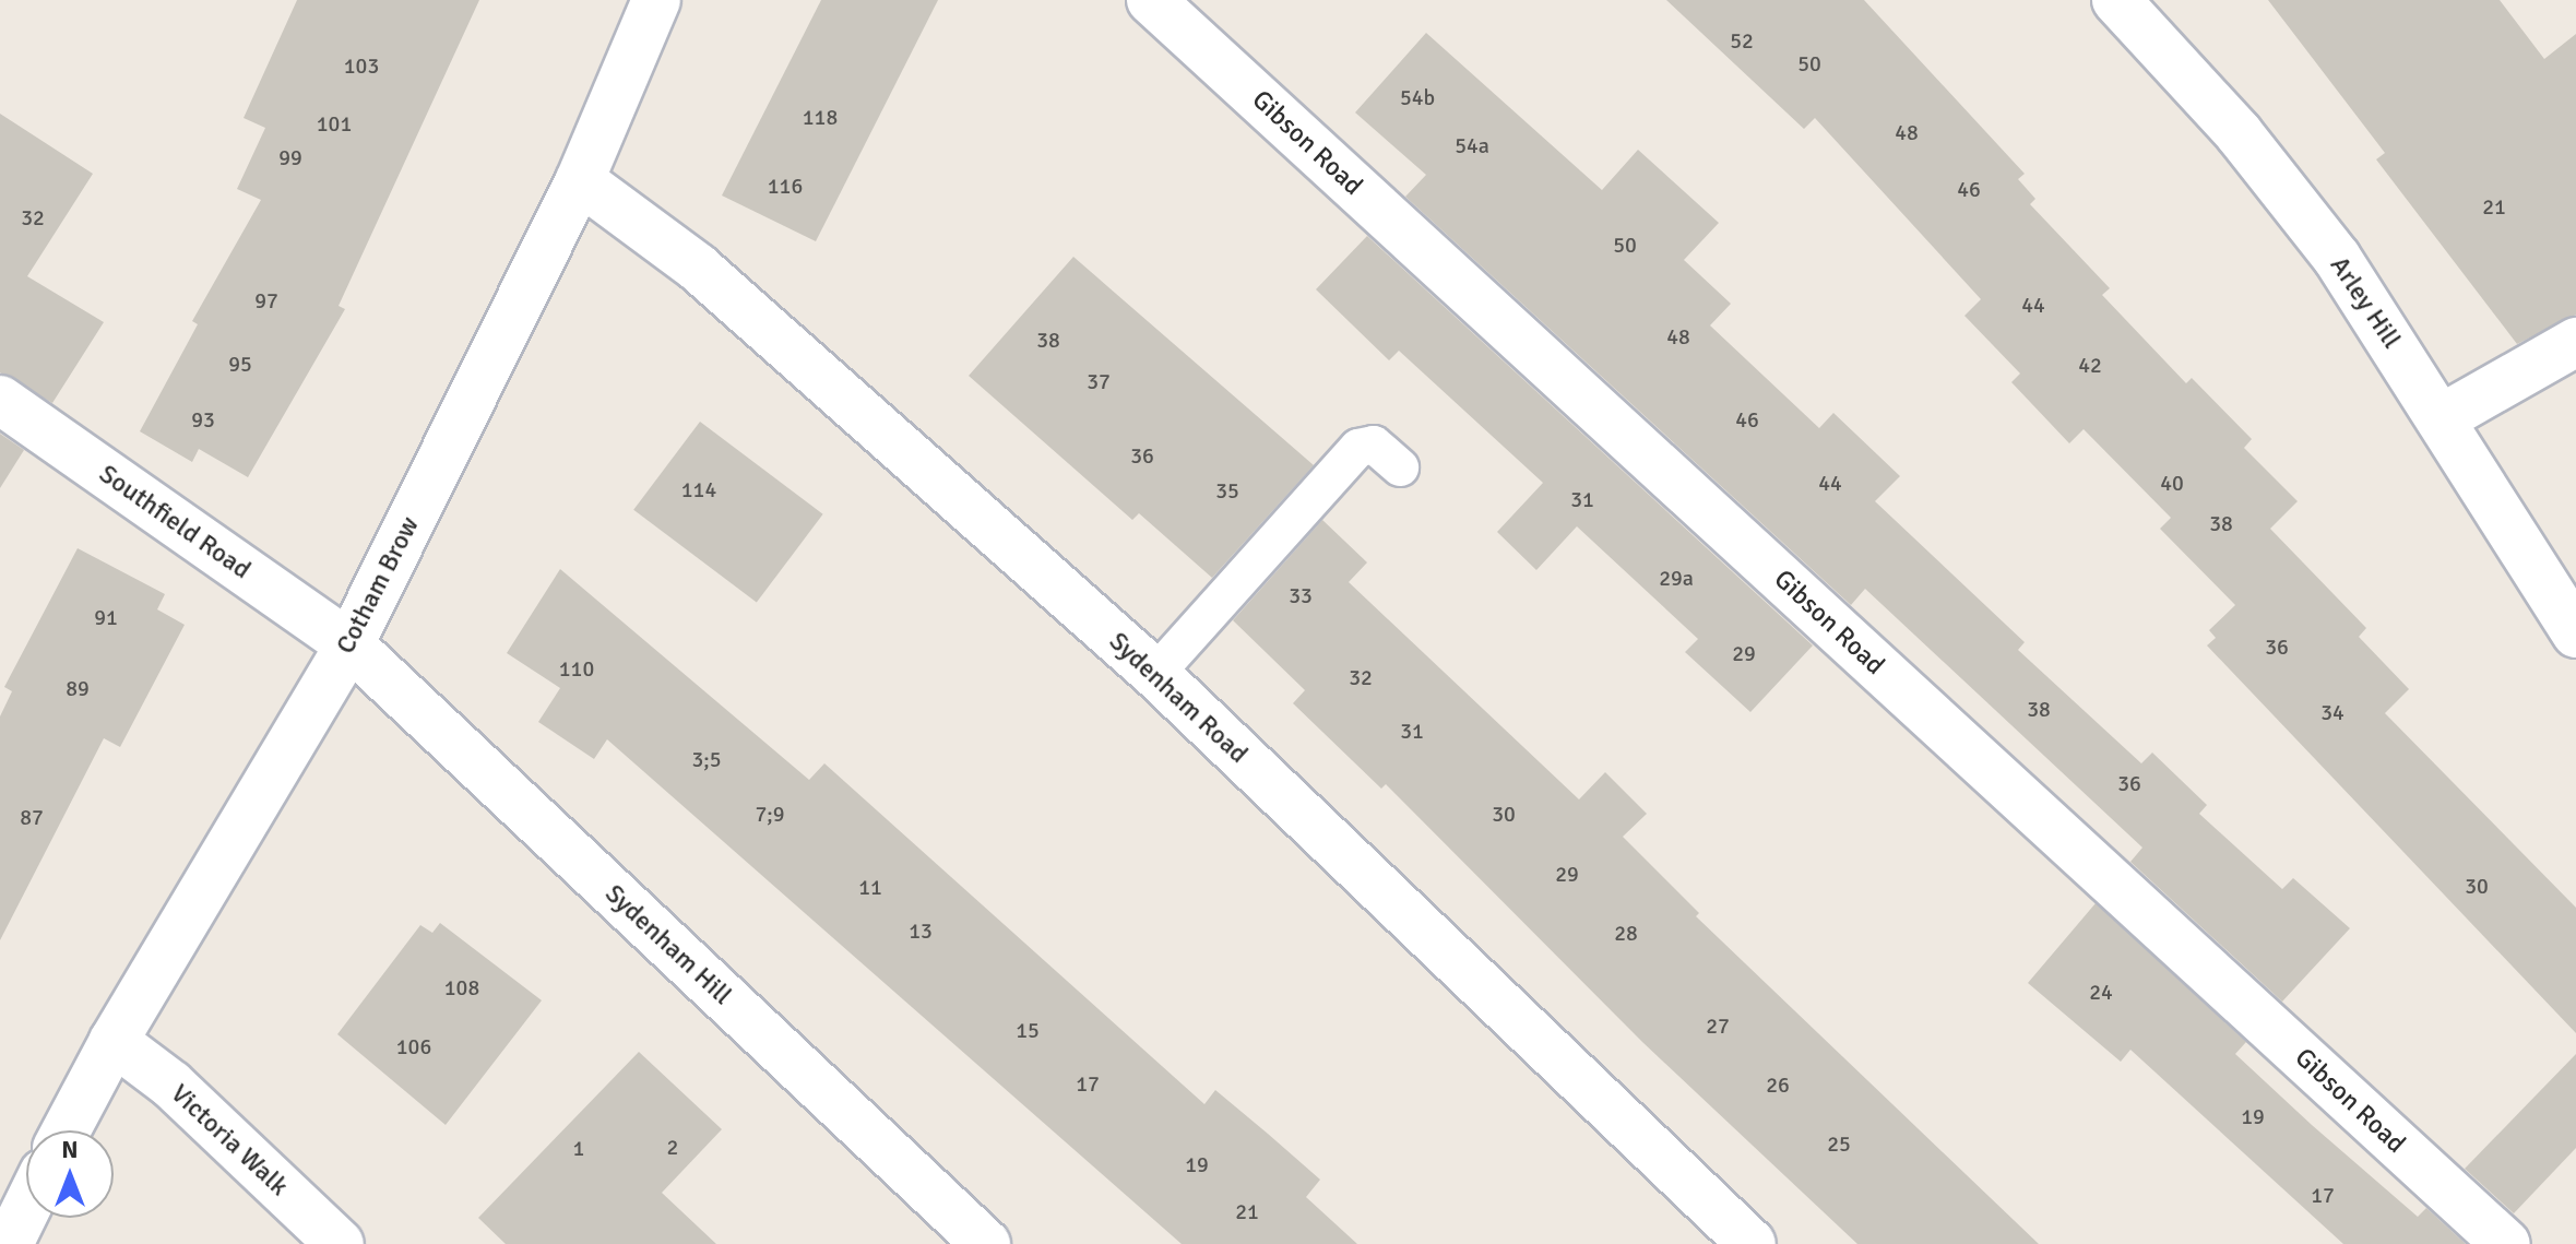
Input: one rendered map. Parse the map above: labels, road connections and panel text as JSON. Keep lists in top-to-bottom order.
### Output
{
  "streets": {
    "street": [
      "Gibson Road",
      "Arley Hill",
      "Southfield Road",
      "Cotham Brow",
      "Sydenham Road",
      "Sydenham Hill",
      "Victoria Walk"
    ]
  },
  "crossings": [
    ["Southfield Road", "Cotham Brow"],
    ["Southfield Road", "Sydenham Hill"],
    ["Cotham Brow", "Sydenham Road"],
    ["Cotham Brow", "Sydenham Hill"],
    ["Cotham Brow", "Victoria Walk"]
  ],
  "house_numbers": [
    "52",
    "50",
    "103",
    "54b",
    "118",
    "101",
    "48",
    "54a",
    "99",
    "116",
    "46",
    "21",
    "32",
    "50",
    "97",
    "44",
    "48",
    "38",
    "95",
    "42",
    "37",
    "93",
    "46",
    "36",
    "44",
    "40",
    "114",
    "35",
    "31",
    "38",
    "29a",
    "33",
    "91",
    "36",
    "29",
    "110",
    "32",
    "89",
    "38",
    "34",
    "31",
    "3;5",
    "36",
    "7;9",
    "30",
    "87",
    "29",
    "30",
    "11",
    "13",
    "28",
    "108",
    "24",
    "27",
    "15",
    "106",
    "17",
    "26",
    "19",
    "25",
    "2",
    "1",
    "19",
    "17",
    "21"
  ],
  "north": "top"
}
